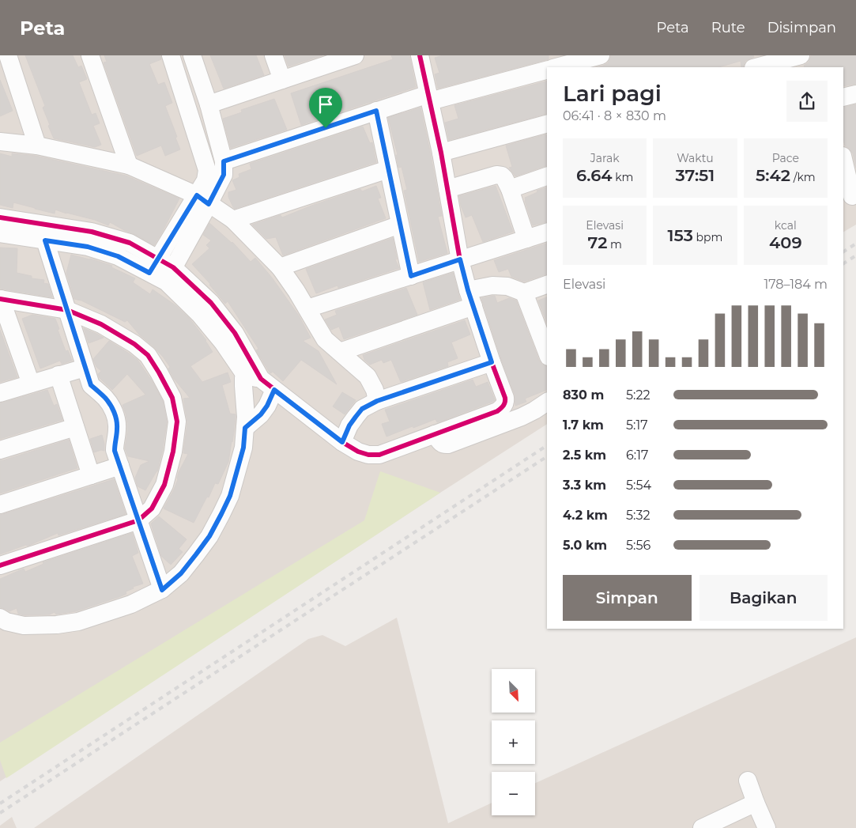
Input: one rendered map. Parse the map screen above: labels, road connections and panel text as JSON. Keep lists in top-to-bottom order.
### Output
{
  "north": "bottom right",
  "page": {
    "header": "Peta",
    "nav": ["Peta", "Rute", "Disimpan"],
    "heading": ["Lari pagi", "06:41 · 8 × 830 m"],
    "stats": [
      ["Jarak", "6.64 km"],
      ["Waktu", "37:51"],
      ["Pace", "5:42 /km"],
      ["Elevasi", "72 m"],
      ["153 bpm"],
      ["kcal", "409"]
    ],
    "chart": ["Elevasi", "178–184 m"],
    "list": [
      {
        "name": "830 m",
        "note": "5:22"
      },
      {
        "name": "1.7 km",
        "note": "5:17"
      },
      {
        "name": "2.5 km",
        "note": "6:17"
      },
      {
        "name": "3.3 km",
        "note": "5:54"
      },
      {
        "name": "4.2 km",
        "note": "5:32"
      },
      {
        "name": "5.0 km",
        "note": "5:56"
      }
    ],
    "buttons": ["Simpan", "Bagikan"],
    "map_buttons": ["+", "−"]
  }
}
